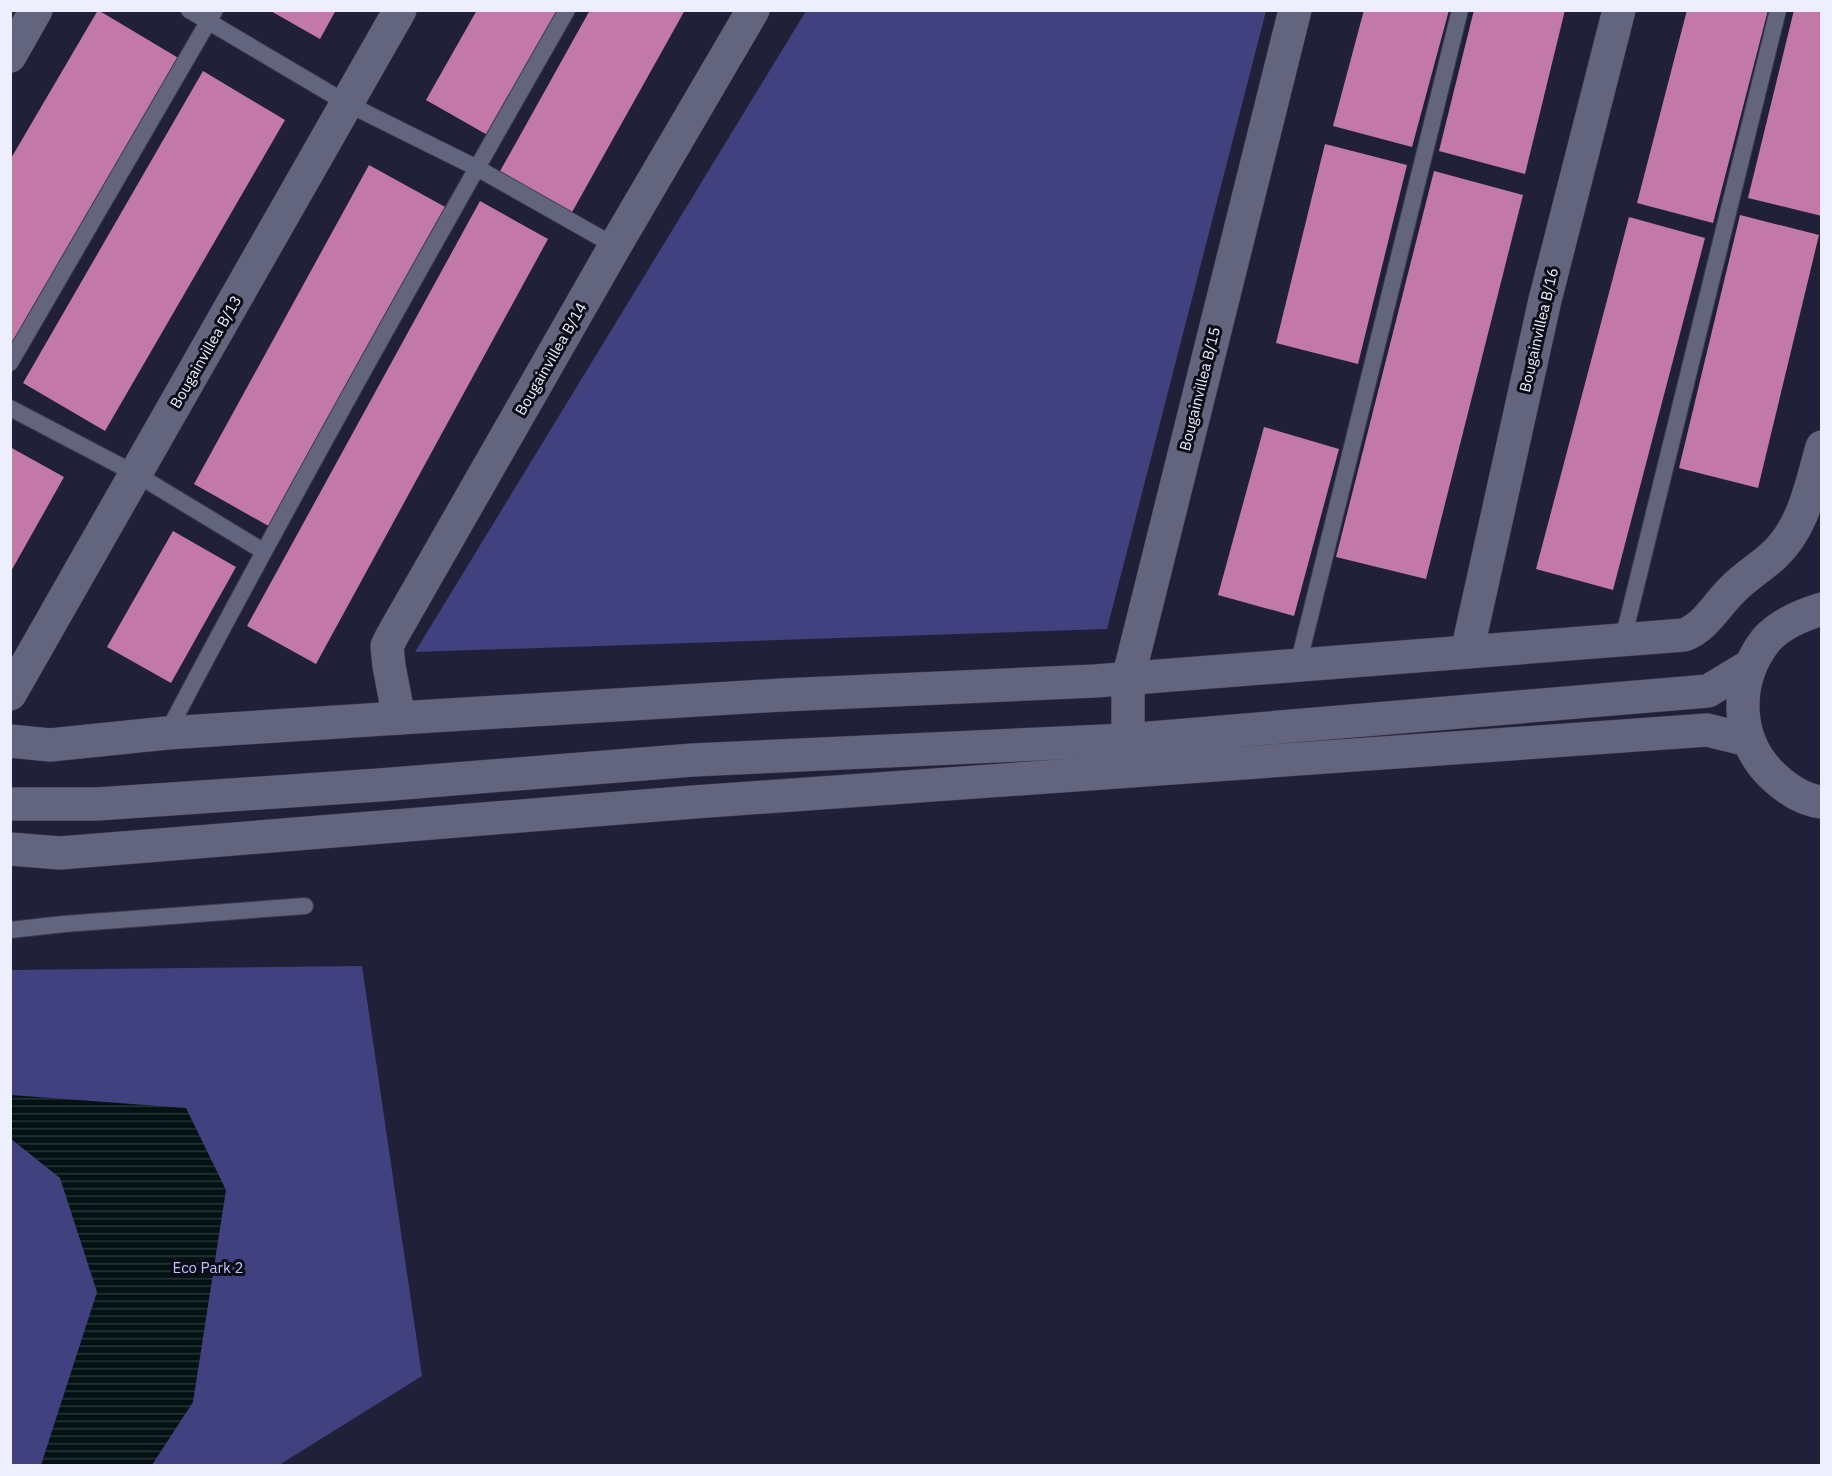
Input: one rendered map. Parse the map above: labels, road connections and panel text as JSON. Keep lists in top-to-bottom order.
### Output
{
  "streets": {
    "street": [
      "Bougainvillea B/16",
      "Bougainvillea B/13",
      "Bougainvillea B/14",
      "Bougainvillea B/15"
    ]
  },
  "parks": ["Eco Park 2"]
}
